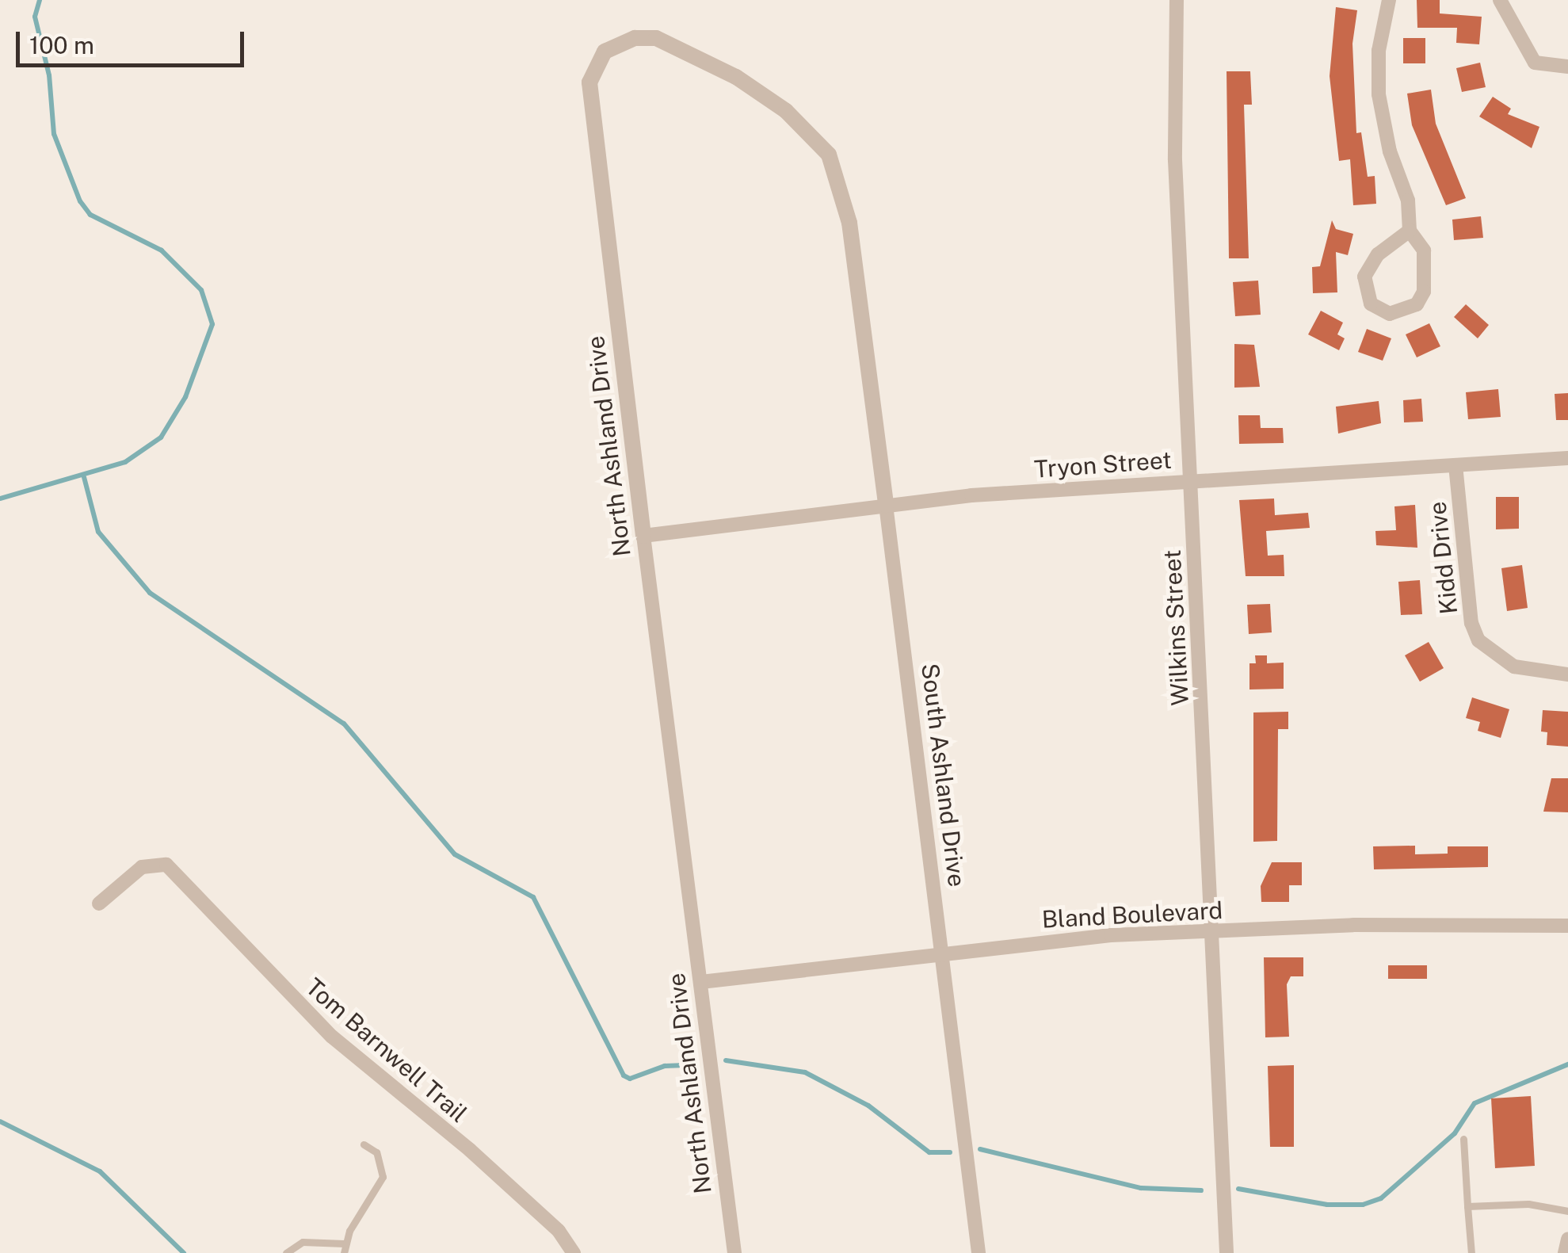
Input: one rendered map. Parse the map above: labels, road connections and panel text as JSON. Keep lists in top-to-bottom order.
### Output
{
  "streets": {
    "street": [
      "North Ashland Drive",
      "Tryon Street",
      "Kidd Drive",
      "Wilkins Street",
      "South Ashland Drive",
      "Bland Boulevard",
      "Tom Barnwell Trail"
    ]
  },
  "crossings": [
    ["North Ashland Drive", "Tryon Street"],
    ["North Ashland Drive", "South Ashland Drive"],
    ["North Ashland Drive", "Bland Boulevard"],
    ["Tryon Street", "Kidd Drive"],
    ["Tryon Street", "Wilkins Street"],
    ["Tryon Street", "South Ashland Drive"],
    ["Wilkins Street", "Bland Boulevard"],
    ["South Ashland Drive", "Bland Boulevard"]
  ],
  "scale_bar": "100 m"
}
